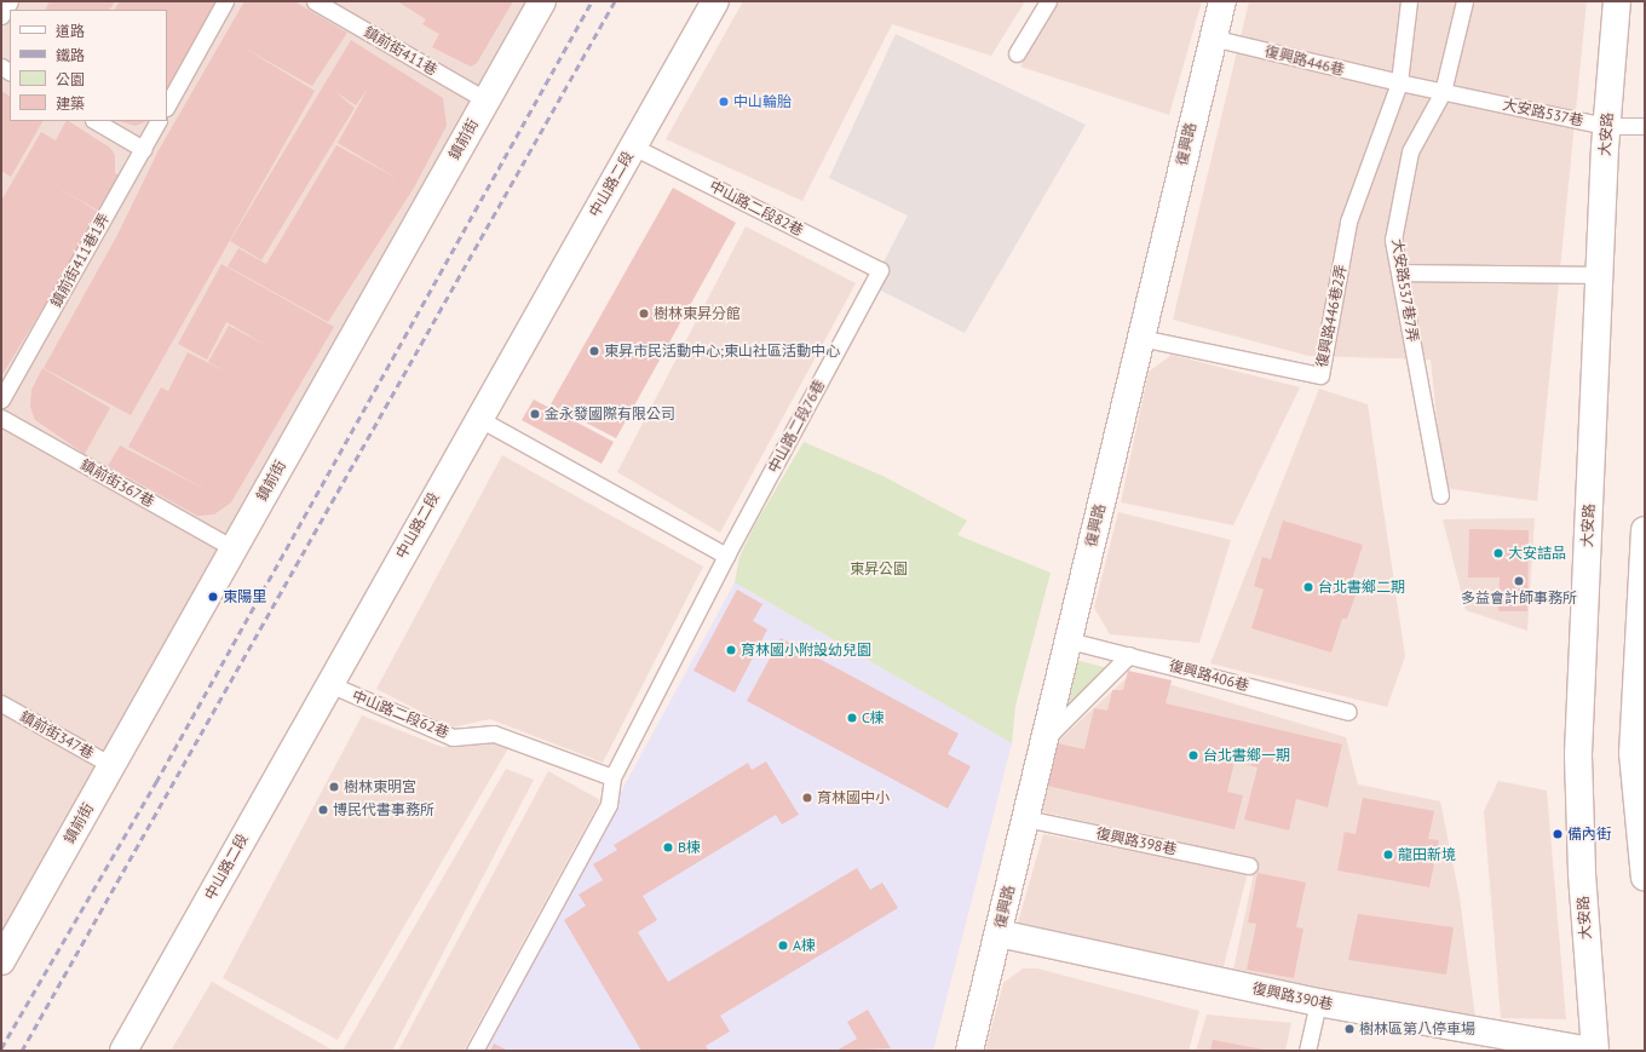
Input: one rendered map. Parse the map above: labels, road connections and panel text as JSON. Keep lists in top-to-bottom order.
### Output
{
  "streets": {
    "street": [
      "大安路",
      "鎮前街",
      "復興路",
      "中山路二段",
      "復興路390巷"
    ],
    "lane": [
      "鎮前街411巷",
      "復興路446巷",
      "大安路537巷",
      "中山路二段82巷",
      "鎮前街411巷1弄",
      "大安路537巷7弄",
      "復興路446巷2弄",
      "中山路二段76巷",
      "鎮前街367巷",
      "復興路406巷",
      "中山路二段62巷",
      "鎮前街347巷",
      "復興路398巷"
    ]
  },
  "crossings": [
    ["鎮前街411巷", "鎮前街"],
    ["復興路446巷", "大安路537巷"],
    ["復興路446巷", "復興路"],
    ["復興路446巷", "復興路446巷2弄"],
    ["大安路537巷", "大安路"],
    ["大安路537巷", "大安路537巷7弄"],
    ["大安路537巷", "復興路446巷2弄"],
    ["鎮前街", "鎮前街367巷"],
    ["鎮前街", "鎮前街347巷"],
    ["復興路", "復興路446巷2弄"],
    ["復興路", "復興路406巷"],
    ["復興路", "復興路398巷"],
    ["復興路", "復興路390巷"],
    ["中山路二段", "中山路二段82巷"],
    ["中山路二段", "中山路二段62巷"],
    ["中山路二段82巷", "中山路二段76巷"],
    ["中山路二段76巷", "中山路二段62巷"]
  ],
  "parks": ["東昇公園"],
  "places": [
    "中山輪胎",
    "樹林東昇分館",
    "東昇市民活動中心;東山社區活動中心",
    "金永發國際有限公司",
    "大安詰品",
    "多益會計師事務所",
    "台北書鄉二期",
    "東陽里",
    "育林國小附設幼兒園",
    "C棟",
    "台北書鄉一期",
    "樹林東明宮",
    "育林國中小",
    "博民代書事務所",
    "備內街",
    "B棟",
    "龍田新境",
    "A棟",
    "樹林區第八停車場"
  ],
  "legend": [
    "道路",
    "鐵路",
    "公園",
    "建築"
  ]
}
